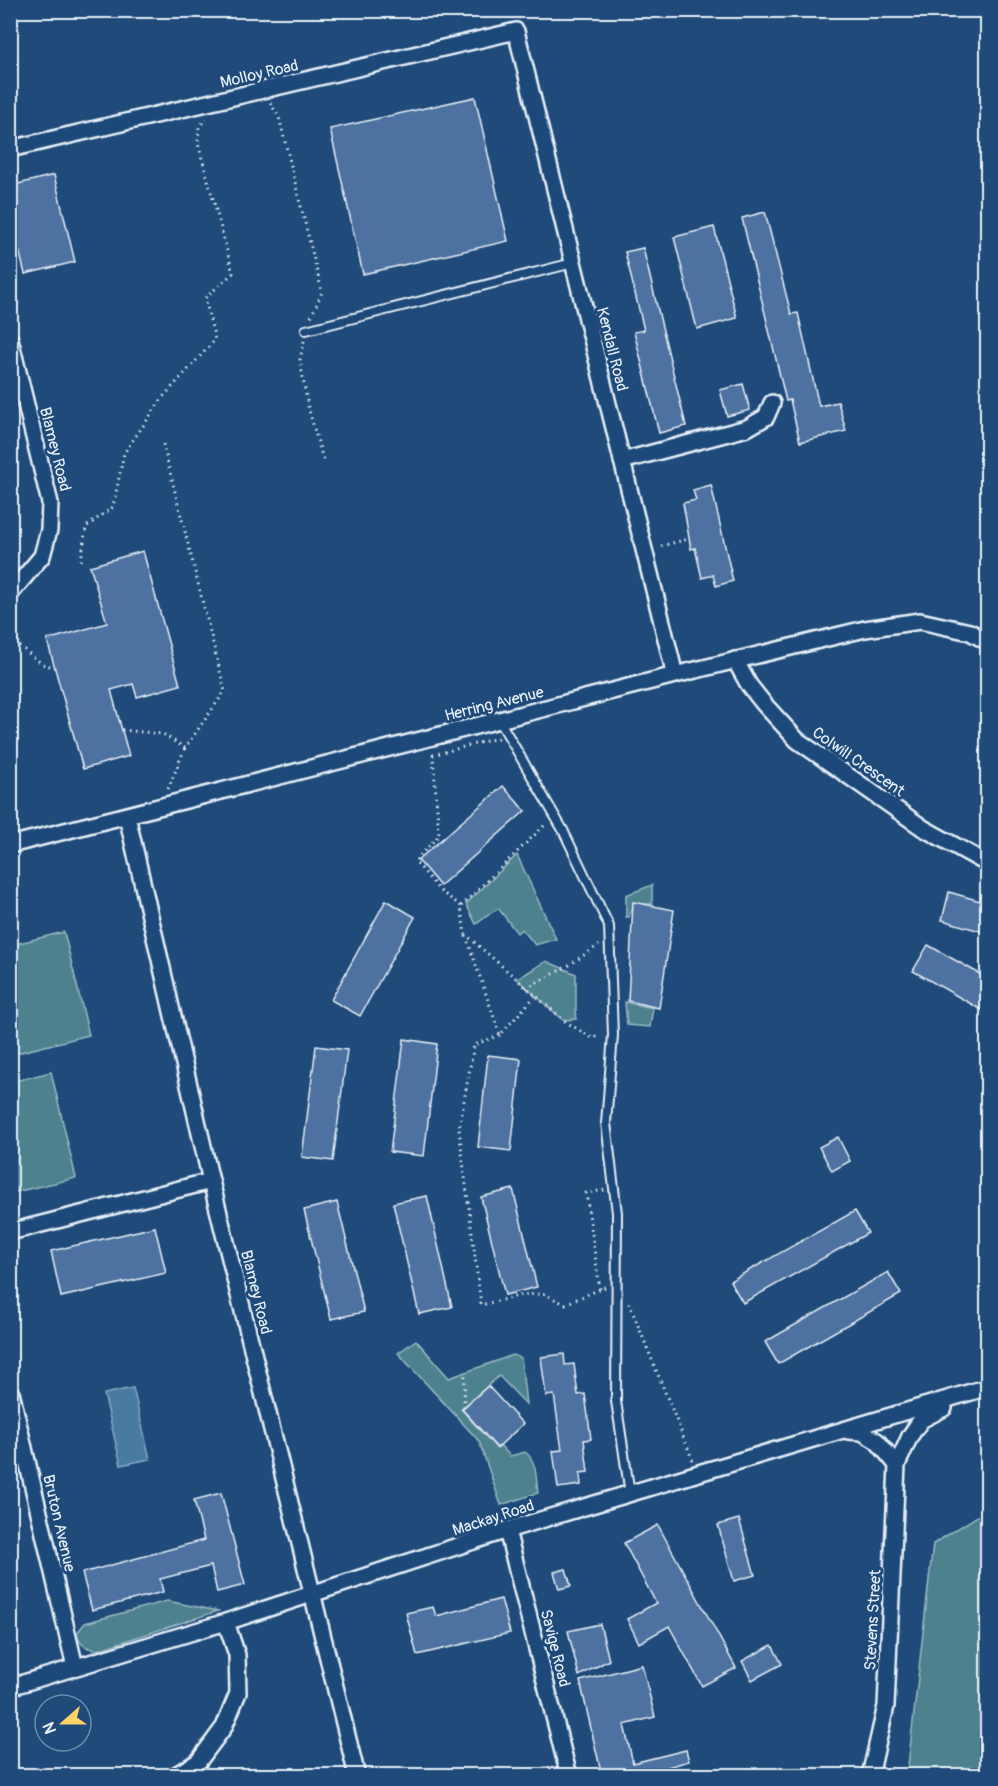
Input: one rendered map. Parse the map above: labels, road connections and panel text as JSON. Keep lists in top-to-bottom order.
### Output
{
  "streets": {
    "street": [
      "Molloy Road",
      "Kendall Road",
      "Blamey Road",
      "Herring Avenue",
      "Colwill Crescent",
      "Mackay Road",
      "Bruton Avenue",
      "Stevens Street",
      "Savige Road"
    ]
  },
  "crossings": [
    ["Molloy Road", "Kendall Road"],
    ["Kendall Road", "Herring Avenue"],
    ["Blamey Road", "Herring Avenue"],
    ["Blamey Road", "Mackay Road"],
    ["Herring Avenue", "Colwill Crescent"],
    ["Mackay Road", "Bruton Avenue"],
    ["Mackay Road", "Stevens Street"],
    ["Mackay Road", "Savige Road"]
  ],
  "north": "left"
}
